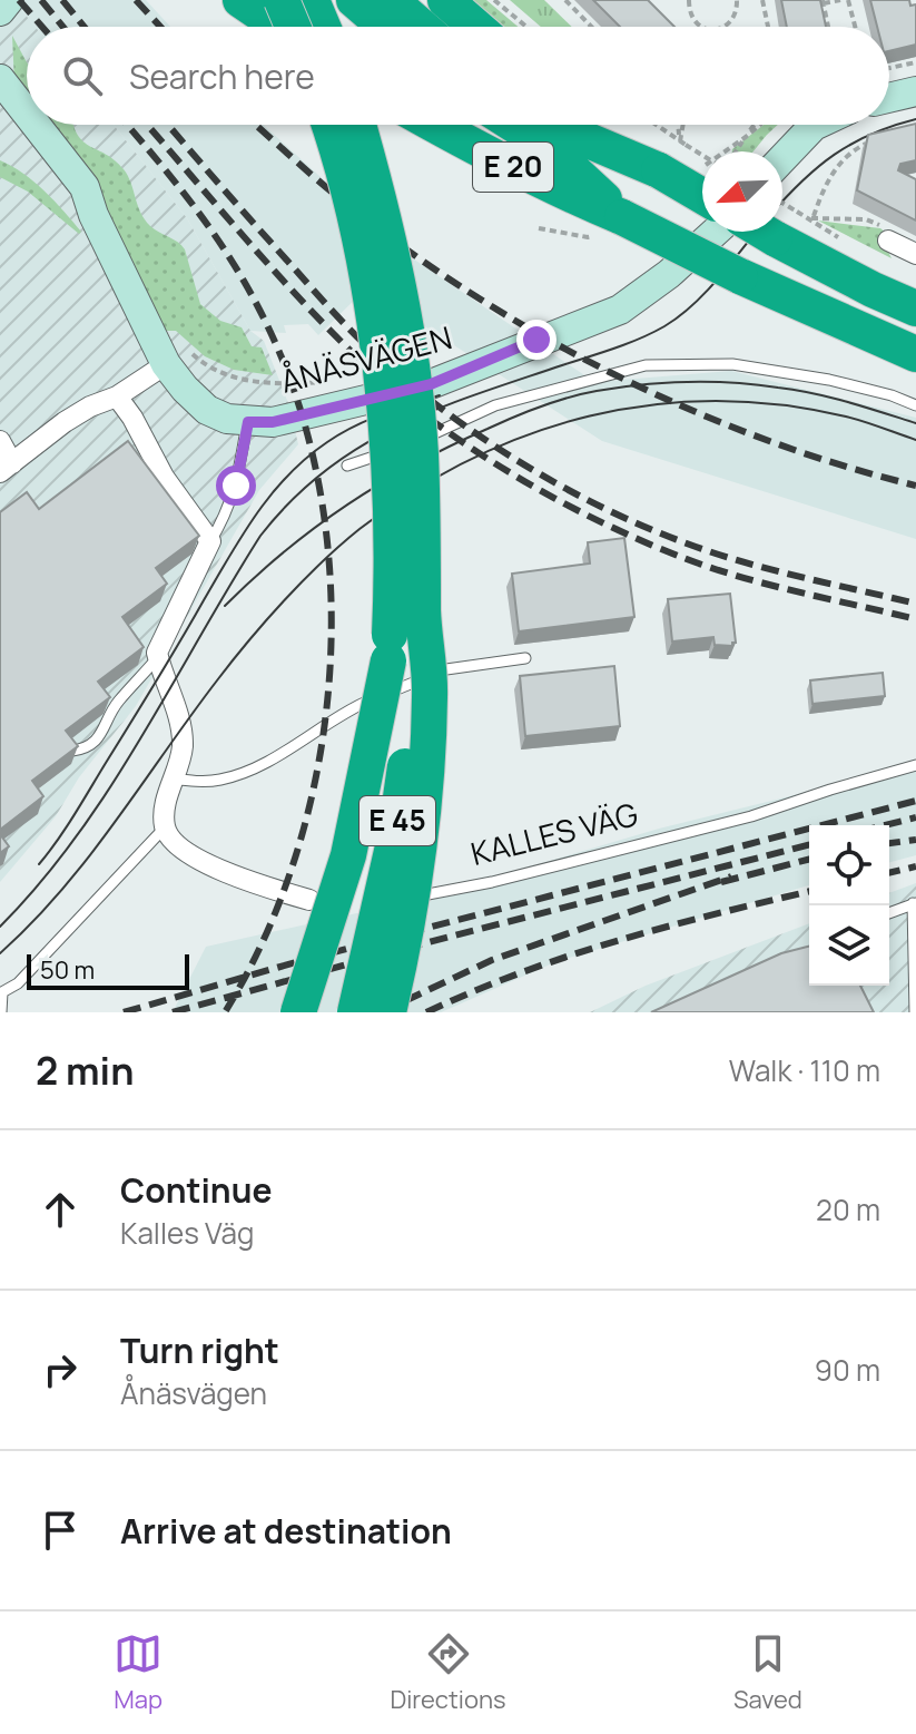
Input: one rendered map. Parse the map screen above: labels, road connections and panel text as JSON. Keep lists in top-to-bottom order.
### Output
{
  "streets": {
    "highway": ["E 20", "E 45"],
    "street": ["ÅNÄSVÄGEN"],
    "lane": ["KALLES VÄG"]
  },
  "scale_bar": "50 m",
  "north": "bottom left",
  "page": {
    "search": "Search here",
    "scale": "50 m",
    "heading": ["2 min", "Walk · 110 m"],
    "list": [
      ["Continue", "Kalles Väg", "20 m"],
      ["Turn right", "Ånäsvägen", "90 m"],
      "Arrive at destination"
    ],
    "nav": ["Map", "Directions", "Saved"]
  }
}
